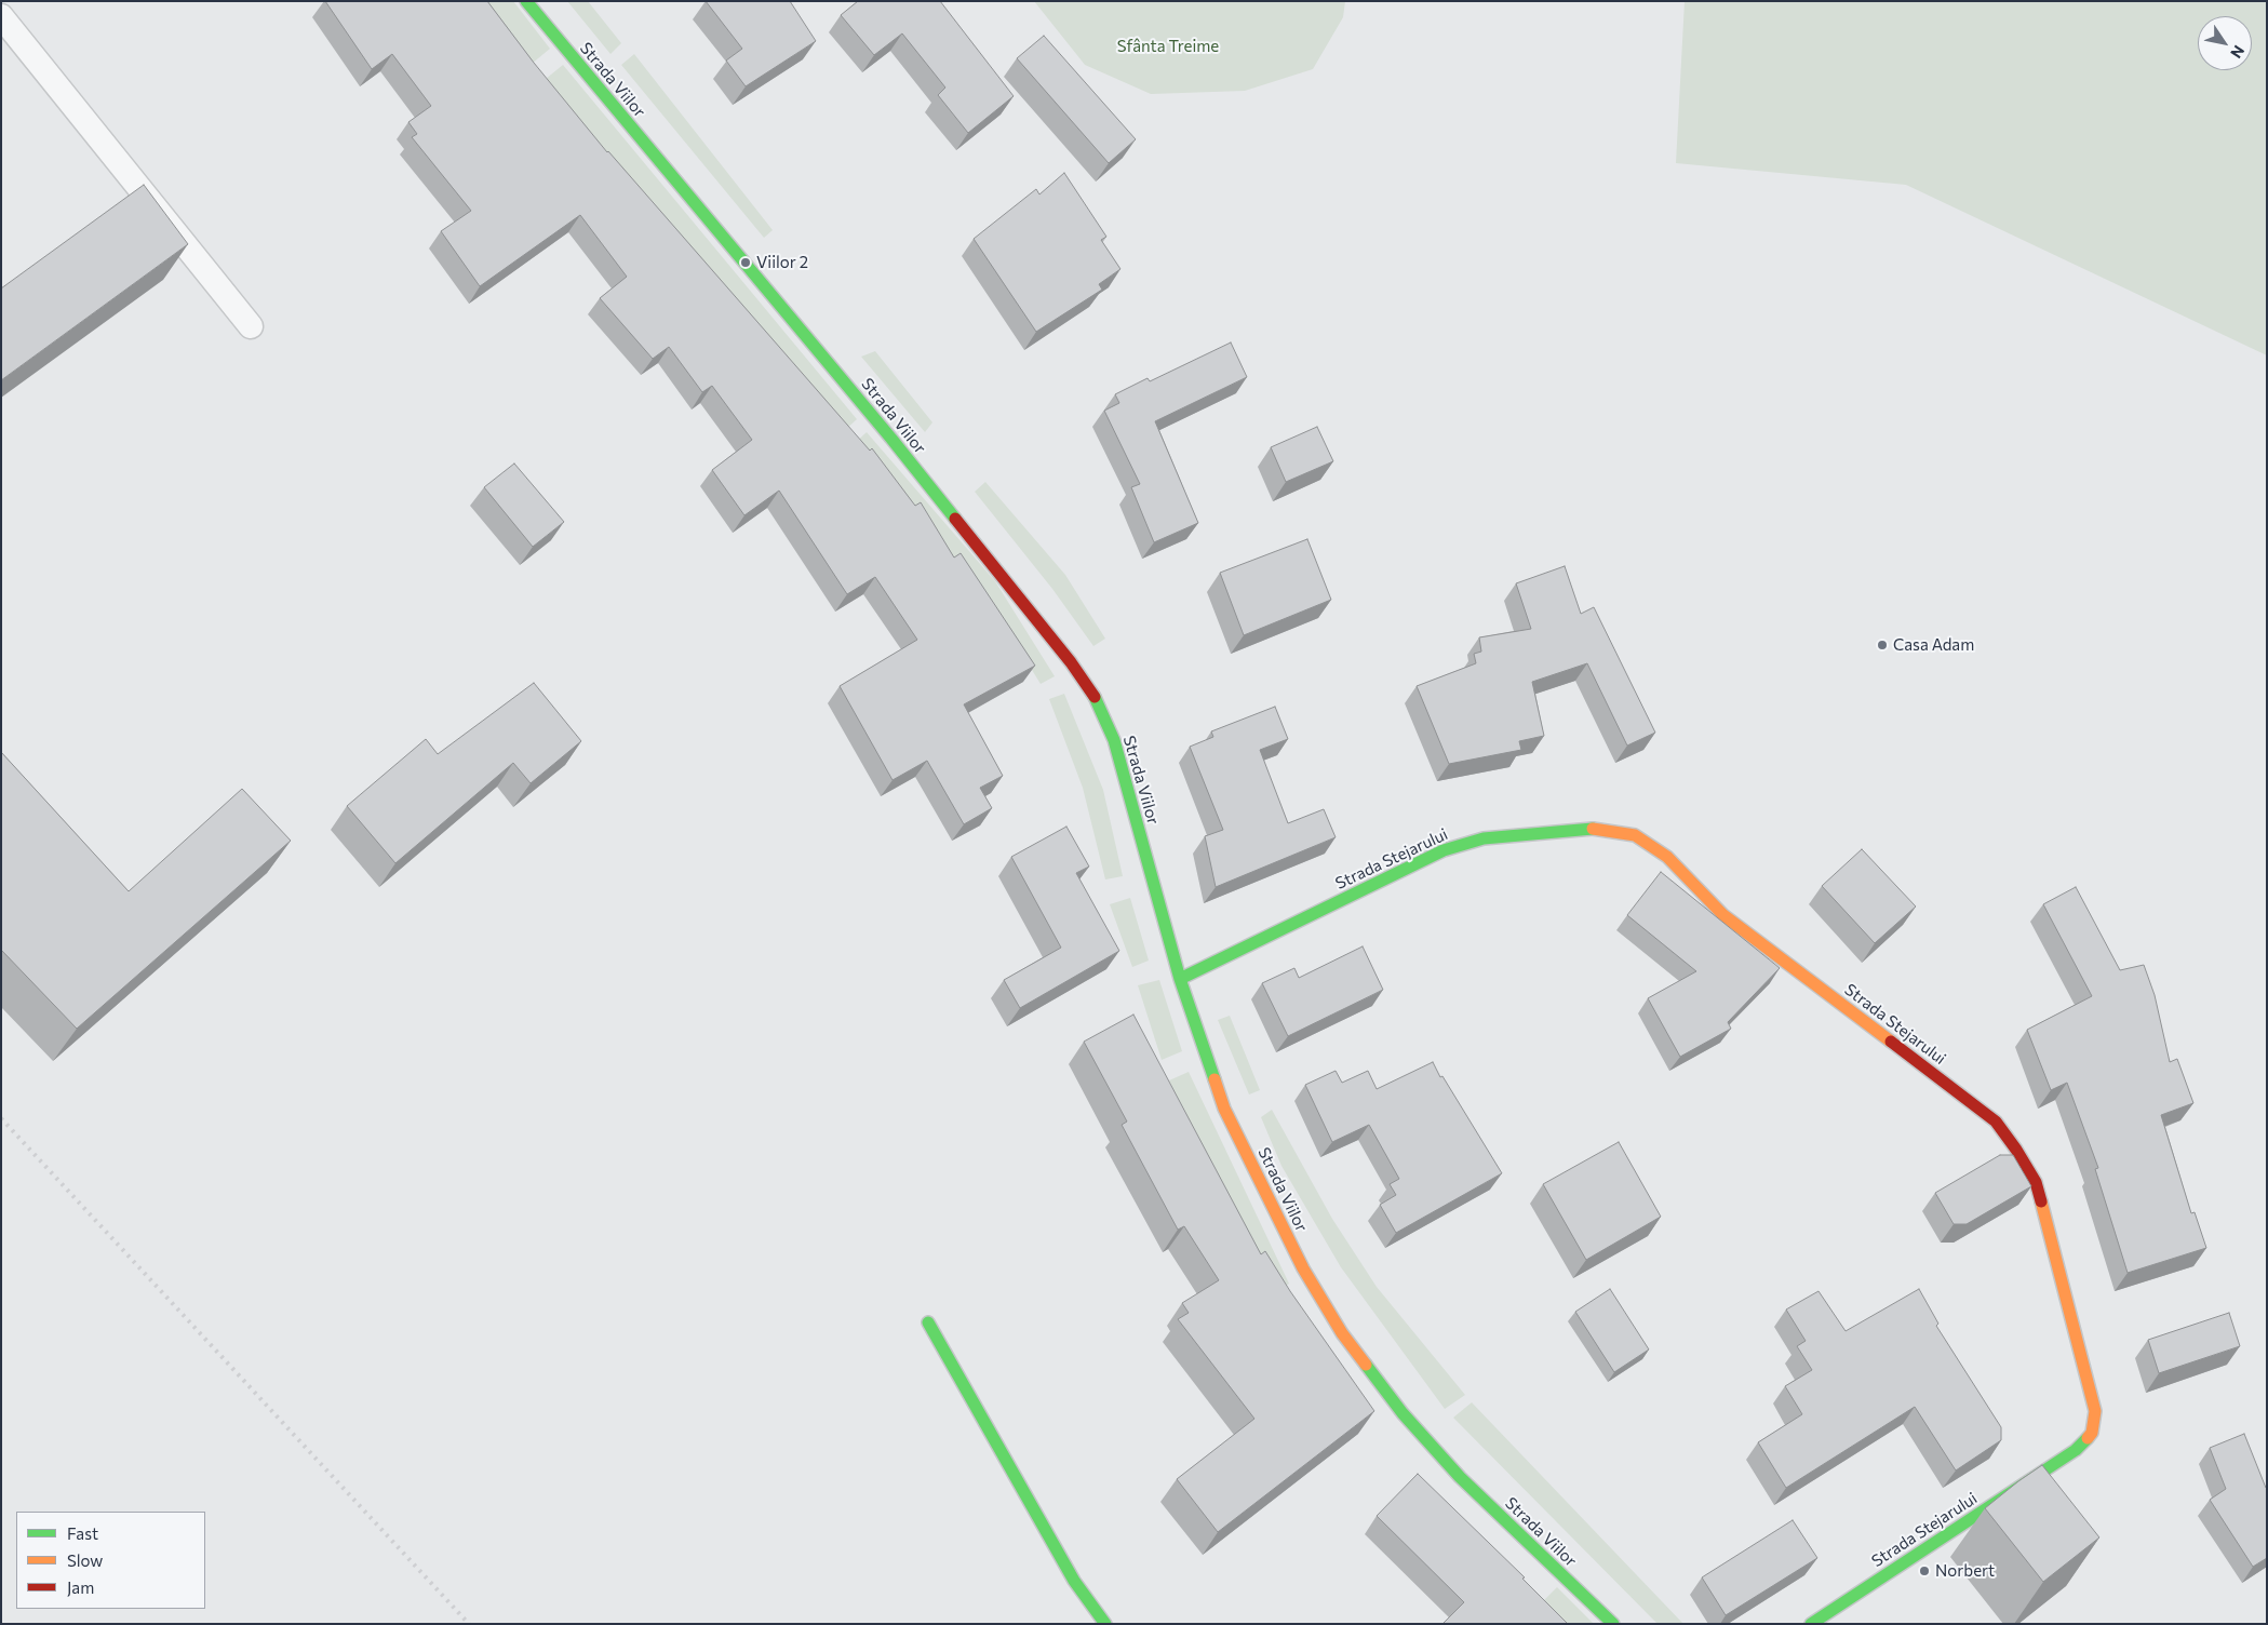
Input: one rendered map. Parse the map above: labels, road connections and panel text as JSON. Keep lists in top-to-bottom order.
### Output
{
  "streets": {
    "street": ["Strada Viilor", "Strada Stejarului"]
  },
  "crossings": [
    ["Strada Viilor", "Strada Stejarului"]
  ],
  "parks": ["Sfânta Treime"],
  "places": ["Viilor 2", "Casa Adam", "Norbert"],
  "legend": ["Fast", "Slow", "Jam"],
  "north": "bottom right"
}
